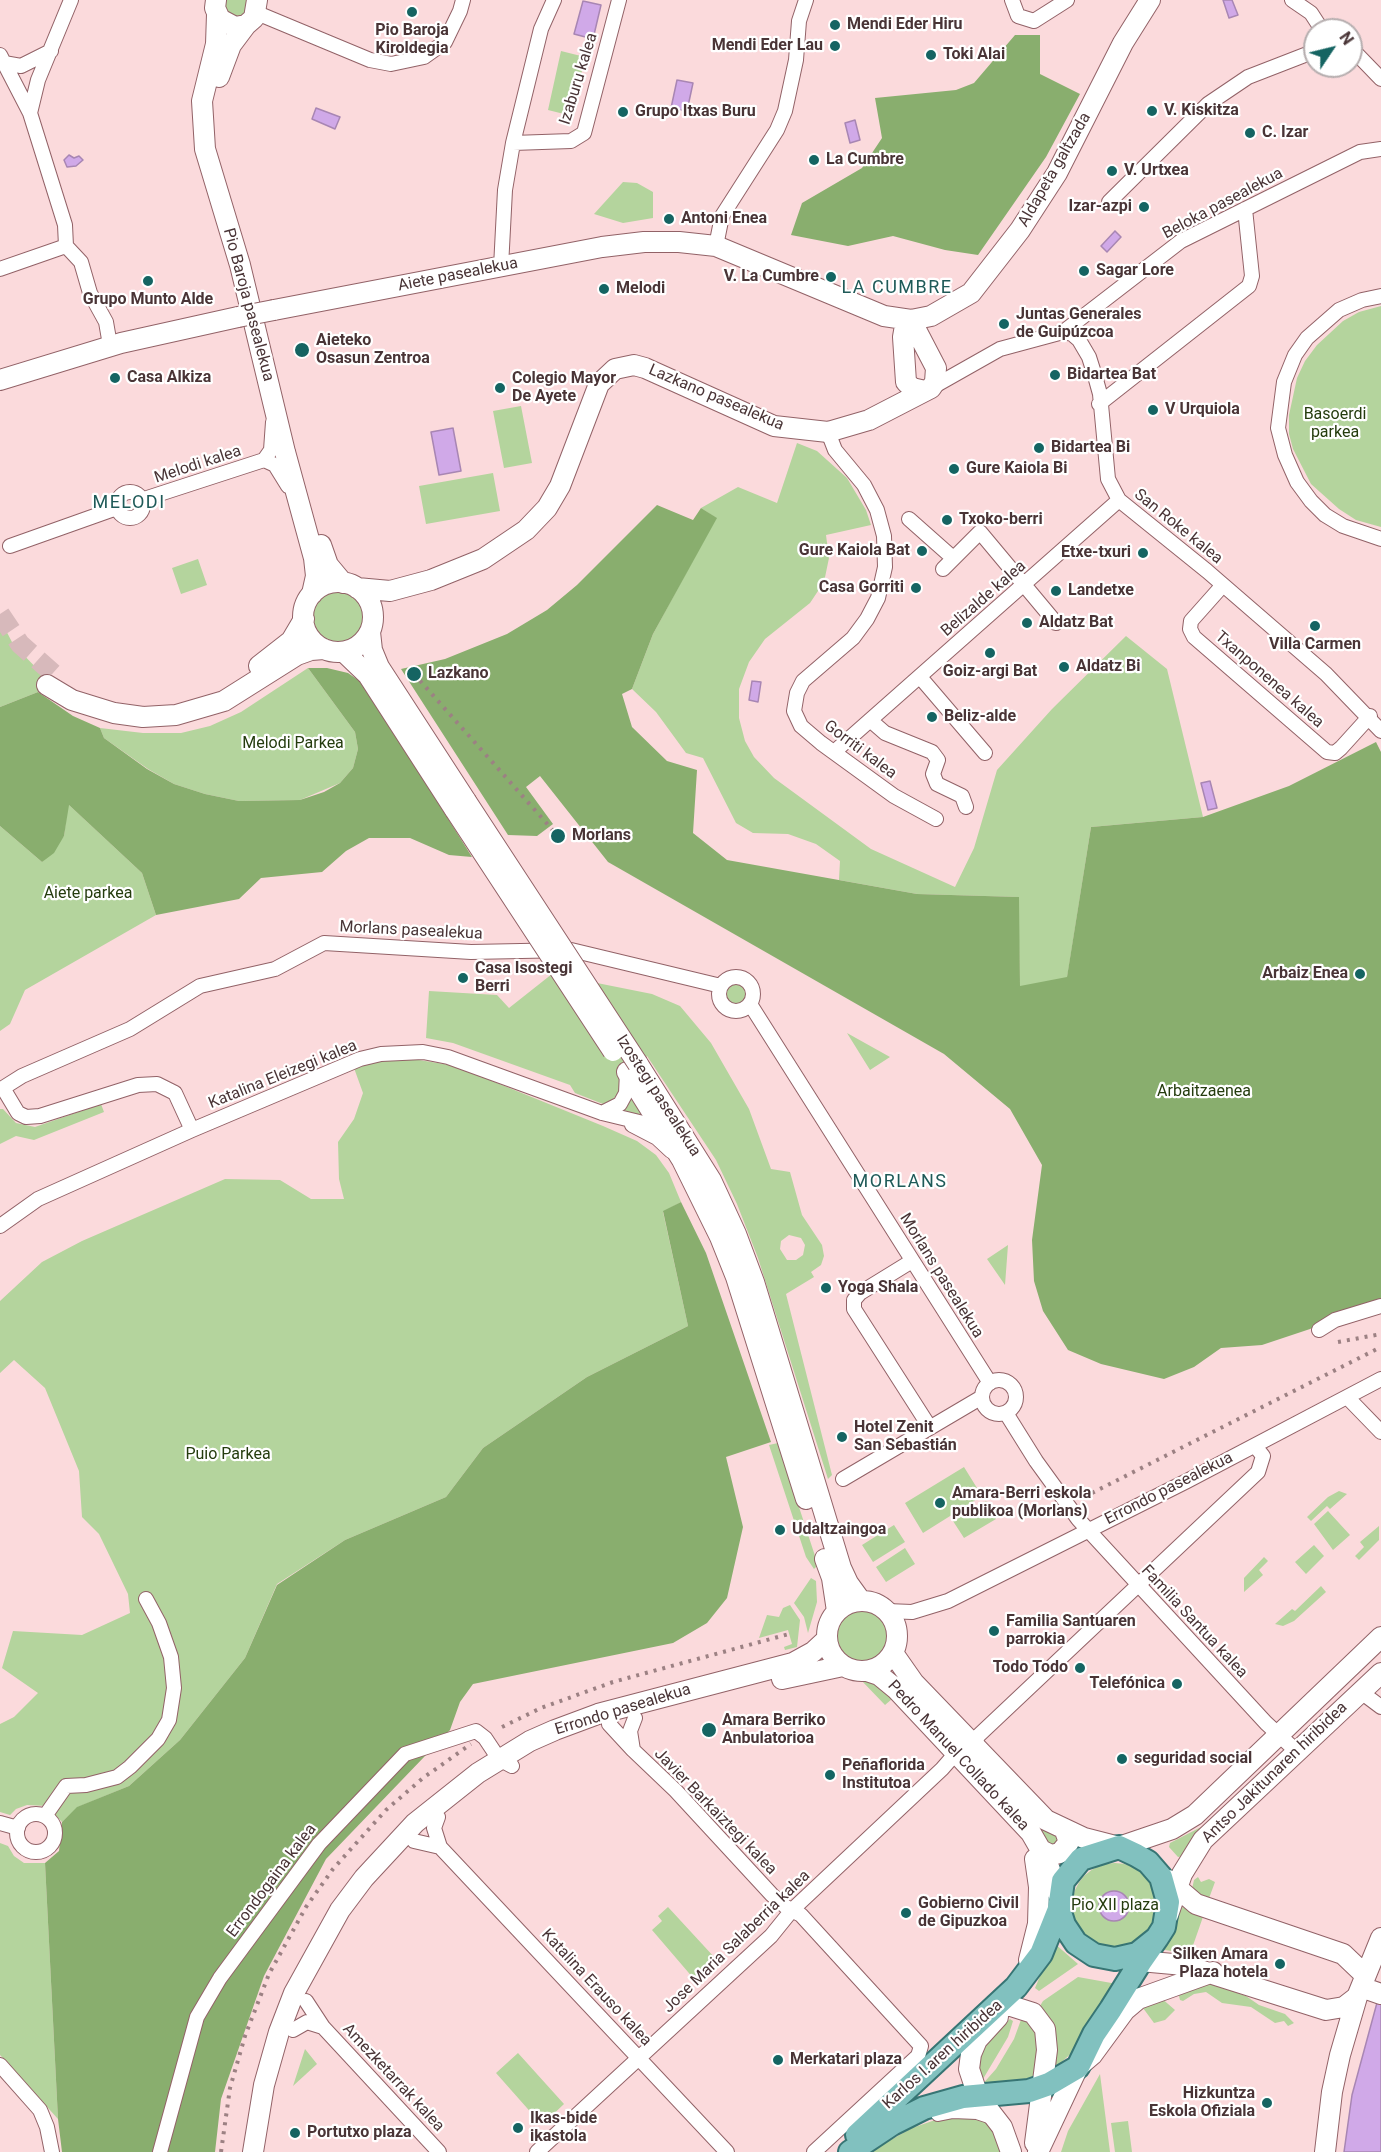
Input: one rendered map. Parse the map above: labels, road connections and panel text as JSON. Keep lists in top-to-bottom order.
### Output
{
  "streets": {
    "main road": [
      "Aldapeta galtzada",
      "Aiete pasealekua",
      "Pio Baroja pasealekua",
      "Lazkano pasealekua",
      "Izostegi pasealekua",
      "Errondo pasealekua",
      "Pedro Manuel Collado kalea",
      "Antso Jakitunaren hiribidea",
      "Karlos I.aren hiribidea"
    ],
    "street": [
      "Izaburu kalea",
      "Beloka pasealekua",
      "Melodi kalea",
      "San Roke kalea",
      "Belizalde kalea",
      "Txanponenea kalea",
      "Gorriti kalea",
      "Morlans pasealekua",
      "Katalina Eleizegi kalea",
      "Familia Santua kalea",
      "Javier Barkaiztegi kalea",
      "Errondogaina kalea",
      "Jose Maria Salaberria kalea",
      "Katalina Erauso kalea",
      "Amezketarrak kalea"
    ]
  },
  "crossings": [
    ["Aldapeta galtzada", "Aiete pasealekua"],
    ["Beloka pasealekua", "San Roke kalea"],
    ["Pio Baroja pasealekua", "Izostegi pasealekua"],
    ["Lazkano pasealekua", "Gorriti kalea"],
    ["San Roke kalea", "Belizalde kalea"],
    ["San Roke kalea", "Txanponenea kalea"],
    ["Belizalde kalea", "Gorriti kalea"],
    ["Morlans pasealekua", "Katalina Eleizegi kalea"],
    ["Katalina Eleizegi kalea", "Izostegi pasealekua"],
    ["Izostegi pasealekua", "Errondo pasealekua"],
    ["Izostegi pasealekua", "Pedro Manuel Collado kalea"],
    ["Errondo pasealekua", "Familia Santua kalea"],
    ["Errondo pasealekua", "Pedro Manuel Collado kalea"],
    ["Errondo pasealekua", "Javier Barkaiztegi kalea"],
    ["Errondo pasealekua", "Errondogaina kalea"],
    ["Errondo pasealekua", "Amezketarrak kalea"],
    ["Familia Santua kalea", "Antso Jakitunaren hiribidea"],
    ["Pedro Manuel Collado kalea", "Antso Jakitunaren hiribidea"],
    ["Pedro Manuel Collado kalea", "Jose Maria Salaberria kalea"],
    ["Pedro Manuel Collado kalea", "Karlos I.aren hiribidea"],
    ["Antso Jakitunaren hiribidea", "Karlos I.aren hiribidea"],
    ["Javier Barkaiztegi kalea", "Jose Maria Salaberria kalea"],
    ["Javier Barkaiztegi kalea", "Karlos I.aren hiribidea"],
    ["Jose Maria Salaberria kalea", "Katalina Erauso kalea"]
  ],
  "districts": ["LA CUMBRE", "MELODI", "MORLANS"],
  "parks": [
    "Basoerdi parkea",
    "Melodi Parkea",
    "Aiete parkea",
    "Arbaitzaenea",
    "Puio Parkea",
    "Pio XII plaza"
  ],
  "places": [
    "Pio Baroja Kiroldegia",
    "Mendi Eder Hiru",
    "Mendi Eder Lau",
    "Toki Alai",
    "V. Kiskitza",
    "Grupo Itxas Buru",
    "C. Izar",
    "La Cumbre",
    "V. Urtxea",
    "Izar-azpi",
    "Antoni Enea",
    "Sagar Lore",
    "V. La Cumbre",
    "Grupo Munto Alde",
    "Melodi",
    "Juntas Generales de Guipúzcoa",
    "Aieteko Osasun Zentroa",
    "Bidartea Bat",
    "Casa Alkiza",
    "Colegio Mayor De Ayete",
    "V Urquiola",
    "Bidartea Bi",
    "Gure Kaiola Bi",
    "Txoko-berri",
    "Gure Kaiola Bat",
    "Etxe-txuri",
    "Casa Gorriti",
    "Landetxe",
    "Aldatz Bat",
    "Villa Carmen",
    "Goiz-argi Bat",
    "Aldatz Bi",
    "Lazkano",
    "Beliz-alde",
    "Morlans",
    "Arbaiz Enea",
    "Casa Isostegi Berri",
    "Yoga Shala",
    "Hotel Zenit San Sebastián",
    "Amara-Berri eskola publikoa (Morlans)",
    "Udaltzaingoa",
    "Familia Santuaren parrokia",
    "Todo Todo",
    "Telefónica",
    "Amara Berriko Anbulatorioa",
    "seguridad social",
    "Peñaflorida Institutoa",
    "Gobierno Civil de Gipuzkoa",
    "Silken Amara Plaza hotela",
    "Merkatari plaza",
    "Hizkuntza Eskola Ofiziala",
    "Ikas-bide ikastola",
    "Portutxo plaza"
  ],
  "north": "top right"
}
